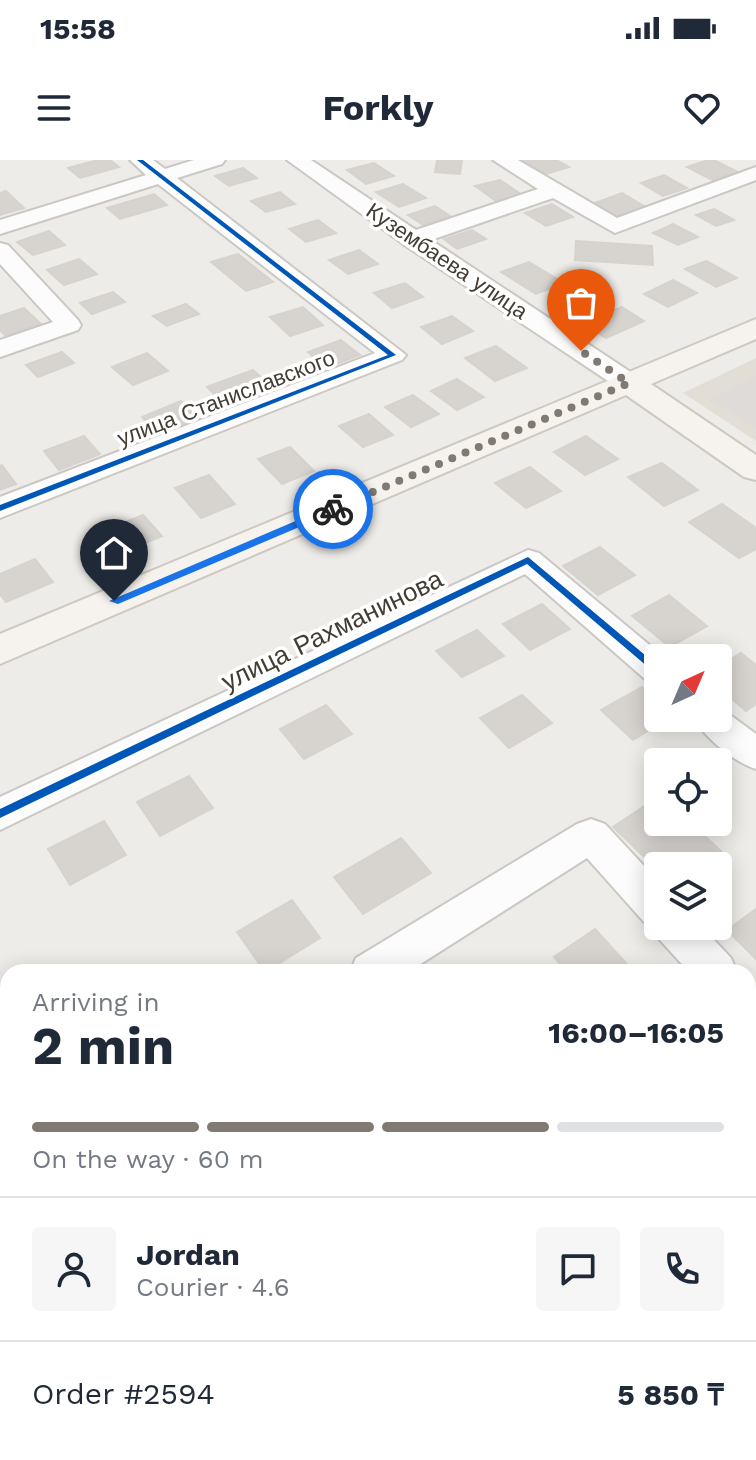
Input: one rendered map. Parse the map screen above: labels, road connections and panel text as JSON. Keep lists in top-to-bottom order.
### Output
{
  "streets": {
    "main road": ["Кузембаева улица"],
    "street": ["улица Станиславского", "улица Рахманинова"]
  },
  "north": "top right",
  "page": {
    "status": "15:58",
    "header": "Forkly",
    "heading": ["2 min", "Arriving in", "16:00–16:05"],
    "panel": [
      "Jordan",
      "Courier · 4.6",
      "Order #2594",
      "5 850 ₸"
    ],
    "bar": "On the way · 60 m"
  }
}
